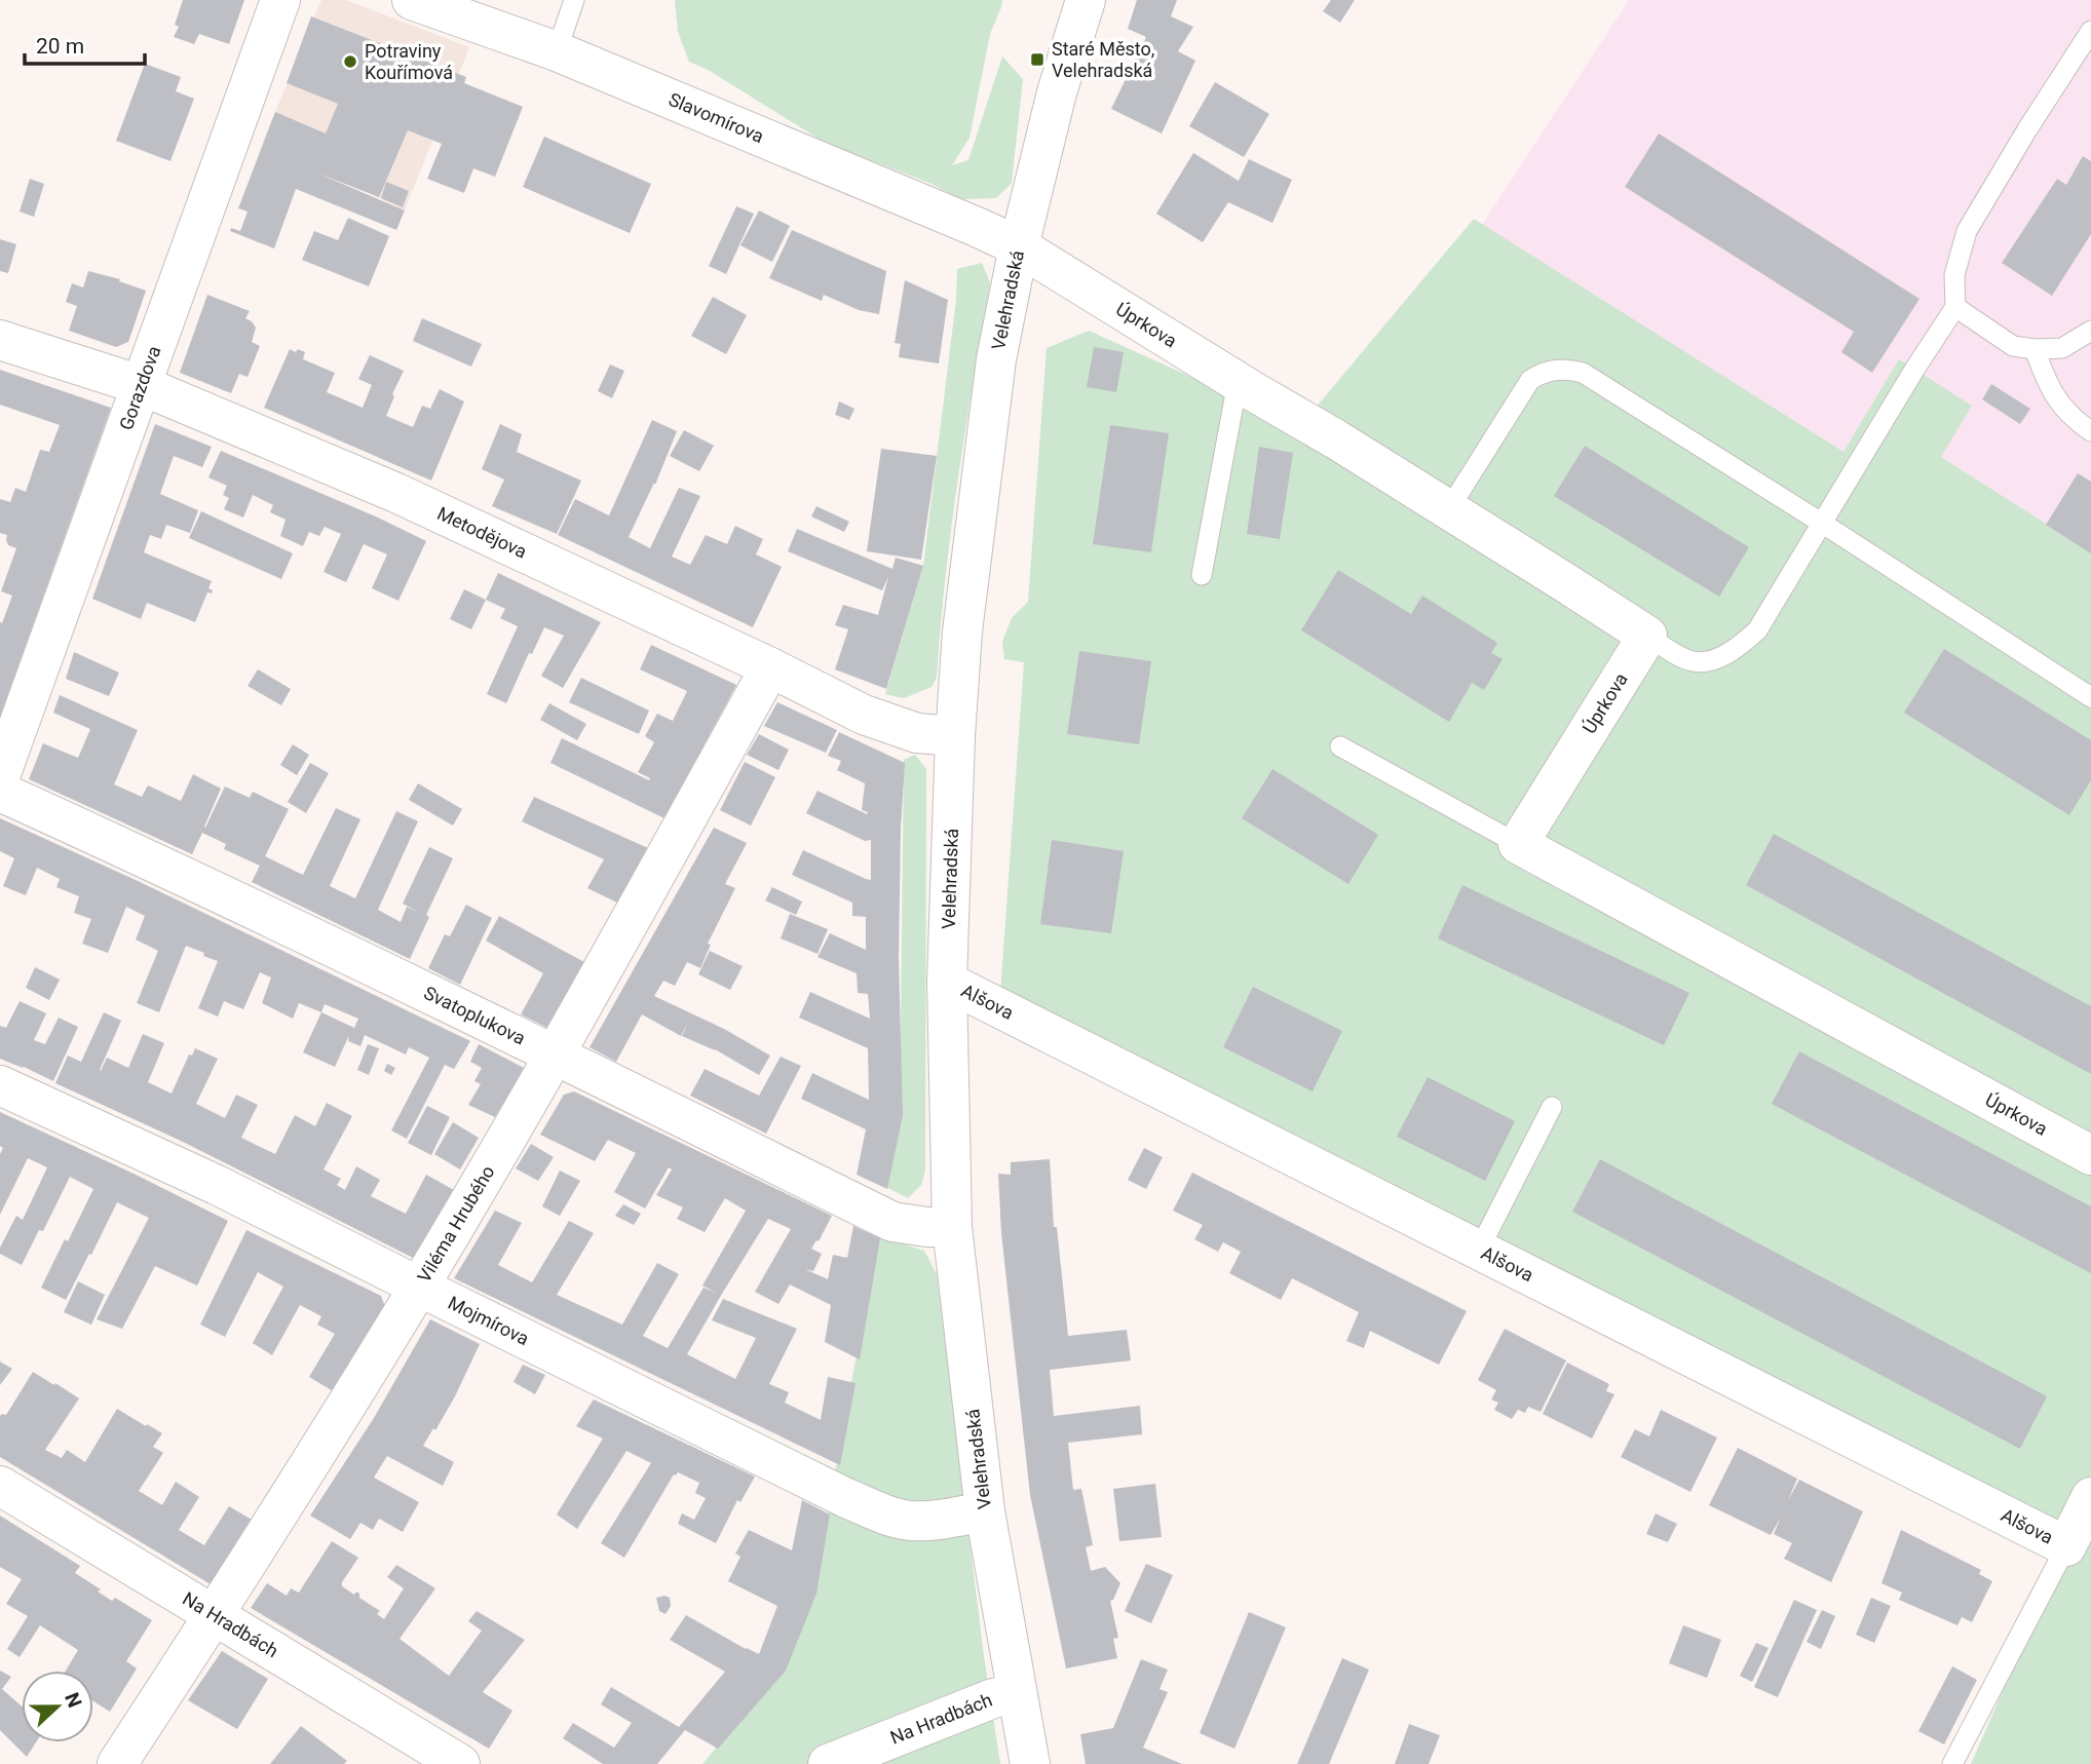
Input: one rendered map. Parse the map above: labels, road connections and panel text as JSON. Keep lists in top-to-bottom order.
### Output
{
  "streets": {
    "street": [
      "Slavomírova",
      "Velehradská",
      "Úprkova",
      "Gorazdova",
      "Metodějova",
      "Alšova",
      "Svatoplukova",
      "Viléma Hrubého",
      "Mojmírova",
      "Na Hradbách"
    ]
  },
  "crossings": [
    ["Slavomírova", "Velehradská"],
    ["Slavomírova", "Úprkova"],
    ["Velehradská", "Úprkova"],
    ["Velehradská", "Metodějova"],
    ["Velehradská", "Alšova"],
    ["Velehradská", "Svatoplukova"],
    ["Velehradská", "Mojmírova"],
    ["Velehradská", "Na Hradbách"],
    ["Gorazdova", "Metodějova"],
    ["Metodějova", "Viléma Hrubého"],
    ["Svatoplukova", "Viléma Hrubého"],
    ["Viléma Hrubého", "Mojmírova"],
    ["Viléma Hrubého", "Na Hradbách"]
  ],
  "places": {
    "transit": ["Staré Město, Velehradská"],
    "other": ["Potraviny Kouřímová"]
  },
  "scale_bar": "20 m",
  "north": "right"
}
